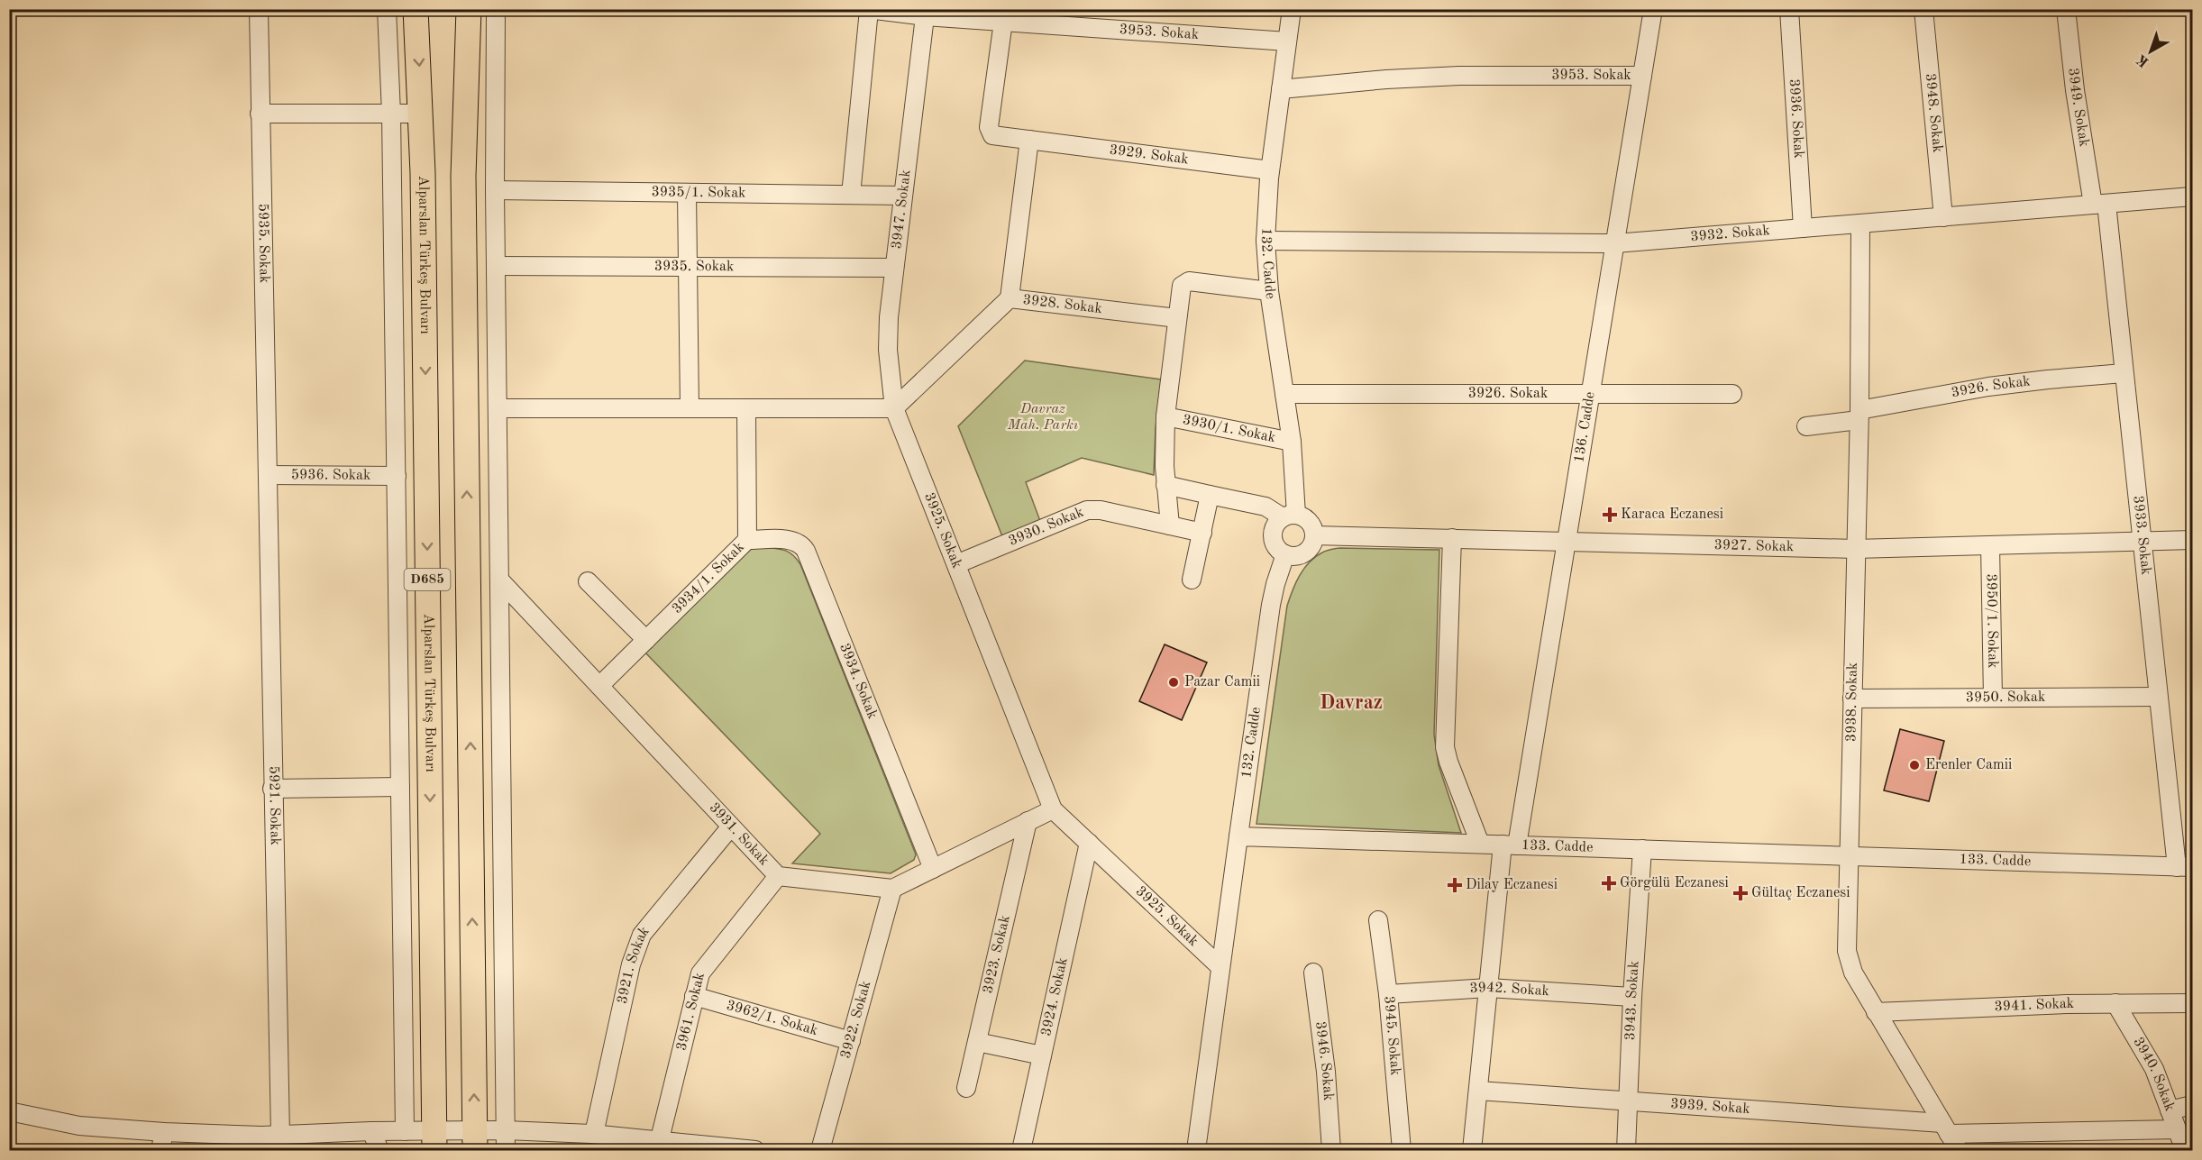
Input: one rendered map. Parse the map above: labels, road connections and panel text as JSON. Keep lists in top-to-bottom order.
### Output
{
  "streets": {
    "highway": ["Alparslan Türkeş Bulvarı", "D685"],
    "street": [
      "3953. Sokak",
      "3949. Sokak",
      "3948. Sokak",
      "3936. Sokak",
      "3929. Sokak",
      "3935/1. Sokak",
      "3947. Sokak",
      "3932. Sokak",
      "5935. Sokak",
      "132. Cadde",
      "3935. Sokak",
      "3928. Sokak",
      "3926. Sokak",
      "136. Cadde",
      "3930/1. Sokak",
      "5936. Sokak",
      "3930. Sokak",
      "3925. Sokak",
      "3933. Sokak",
      "3927. Sokak",
      "3934/1. Sokak",
      "3950/1. Sokak",
      "3934. Sokak",
      "3950. Sokak",
      "3938. Sokak",
      "5921. Sokak",
      "3931. Sokak",
      "133. Cadde",
      "3923. Sokak",
      "3921. Sokak",
      "3942. Sokak",
      "3924. Sokak",
      "3943. Sokak",
      "3941. Sokak",
      "3961. Sokak",
      "3962/1. Sokak",
      "3922. Sokak",
      "3945. Sokak",
      "3946. Sokak",
      "3940. Sokak",
      "3939. Sokak"
    ]
  },
  "crossings": [
    ["3953. Sokak", "3929. Sokak"],
    ["3953. Sokak", "3947. Sokak"],
    ["3953. Sokak", "132. Cadde"],
    ["3953. Sokak", "136. Cadde"],
    ["3949. Sokak", "3932. Sokak"],
    ["3949. Sokak", "3933. Sokak"],
    ["3948. Sokak", "3932. Sokak"],
    ["3936. Sokak", "3932. Sokak"],
    ["3929. Sokak", "132. Cadde"],
    ["3935/1. Sokak", "3947. Sokak"],
    ["3947. Sokak", "3935. Sokak"],
    ["3947. Sokak", "3928. Sokak"],
    ["3947. Sokak", "3925. Sokak"],
    ["3932. Sokak", "132. Cadde"],
    ["3932. Sokak", "136. Cadde"],
    ["3932. Sokak", "3933. Sokak"],
    ["3932. Sokak", "3938. Sokak"],
    ["5935. Sokak", "5936. Sokak"],
    ["5935. Sokak", "5921. Sokak"],
    ["132. Cadde", "3926. Sokak"],
    ["132. Cadde", "3930/1. Sokak"],
    ["132. Cadde", "3927. Sokak"],
    ["132. Cadde", "133. Cadde"],
    ["3928. Sokak", "3925. Sokak"],
    ["3926. Sokak", "136. Cadde"],
    ["3926. Sokak", "3933. Sokak"],
    ["3926. Sokak", "3938. Sokak"],
    ["136. Cadde", "3927. Sokak"],
    ["136. Cadde", "133. Cadde"],
    ["136. Cadde", "3942. Sokak"],
    ["136. Cadde", "3939. Sokak"],
    ["5936. Sokak", "5921. Sokak"],
    ["3930. Sokak", "3925. Sokak"],
    ["3925. Sokak", "3924. Sokak"],
    ["3933. Sokak", "3927. Sokak"],
    ["3933. Sokak", "3950. Sokak"],
    ["3933. Sokak", "133. Cadde"],
    ["3927. Sokak", "3950/1. Sokak"],
    ["3927. Sokak", "3938. Sokak"],
    ["3934/1. Sokak", "3934. Sokak"],
    ["3934/1. Sokak", "3931. Sokak"],
    ["3950/1. Sokak", "3950. Sokak"],
    ["3950. Sokak", "3938. Sokak"],
    ["3938. Sokak", "133. Cadde"],
    ["3938. Sokak", "3941. Sokak"],
    ["3938. Sokak", "3939. Sokak"],
    ["3931. Sokak", "3921. Sokak"],
    ["3931. Sokak", "3961. Sokak"],
    ["3931. Sokak", "3922. Sokak"],
    ["133. Cadde", "3943. Sokak"],
    ["3942. Sokak", "3943. Sokak"],
    ["3942. Sokak", "3945. Sokak"],
    ["3943. Sokak", "3939. Sokak"],
    ["3941. Sokak", "3940. Sokak"],
    ["3961. Sokak", "3962/1. Sokak"],
    ["3962/1. Sokak", "3922. Sokak"],
    ["3940. Sokak", "3939. Sokak"]
  ],
  "districts": ["Davraz"],
  "parks": ["Davraz Mah. Parkı"],
  "places": {
    "health": [
      "Karaca Eczanesi",
      "Görgülü Eczanesi",
      "Dilay Eczanesi",
      "Gültaç Eczanesi"
    ],
    "other": ["Pazar Camii", "Erenler Camii"]
  },
  "north": "bottom left"
}
